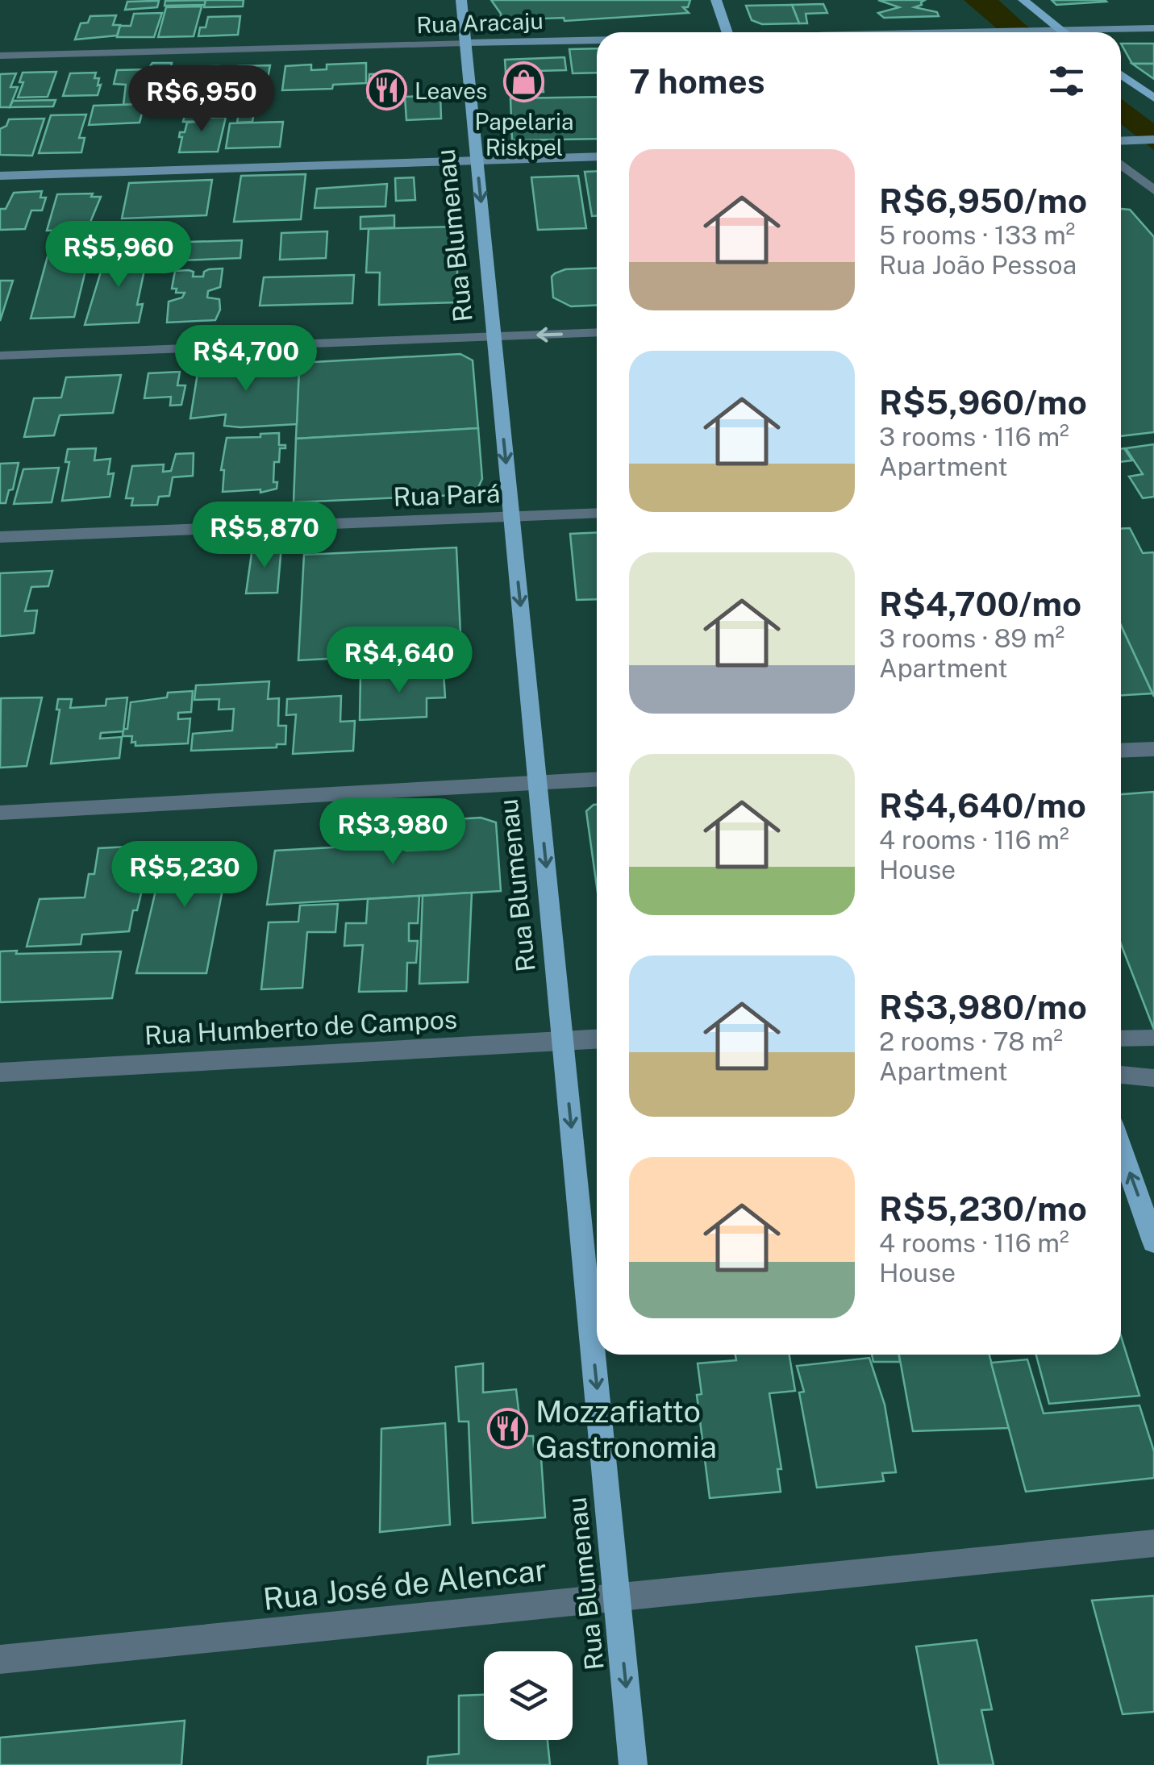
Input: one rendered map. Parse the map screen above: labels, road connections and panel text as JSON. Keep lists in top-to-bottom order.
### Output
{
  "streets": {
    "main road": ["Rua Blumenau"],
    "street": [
      "Rua Aracaju",
      "Rua Pará",
      "Rua Humberto de Campos",
      "Rua José de Alencar"
    ]
  },
  "crossings": [
    ["Rua Aracaju", "Rua Blumenau"],
    ["Rua Blumenau", "Rua Pará"],
    ["Rua Blumenau", "Rua Humberto de Campos"],
    ["Rua Blumenau", "Rua José de Alencar"]
  ],
  "one_way": ["Rua Blumenau"],
  "places": {
    "shop": ["Papelaria Riskpel"],
    "restaurant": ["Leaves", "Mozzafiatto Gastronomia"]
  },
  "page": {
    "heading": "7 homes",
    "price": [
      "R$6,950",
      "R$5,960",
      "R$4,700",
      "R$5,870",
      "R$4,640",
      "R$3,980",
      "R$5,230"
    ],
    "list": [
      {
        "name": "R$6,950/mo",
        "note": "5 rooms · 133 m² · Rua João Pessoa"
      },
      {
        "name": "R$5,960/mo",
        "note": "3 rooms · 116 m² · Apartment"
      },
      {
        "name": "R$4,700/mo",
        "note": "3 rooms · 89 m² · Apartment"
      },
      {
        "name": "R$4,640/mo",
        "note": "4 rooms · 116 m² · House"
      },
      {
        "name": "R$3,980/mo",
        "note": "2 rooms · 78 m² · Apartment"
      },
      {
        "name": "R$5,230/mo",
        "note": "4 rooms · 116 m² · House"
      }
    ]
  }
}
